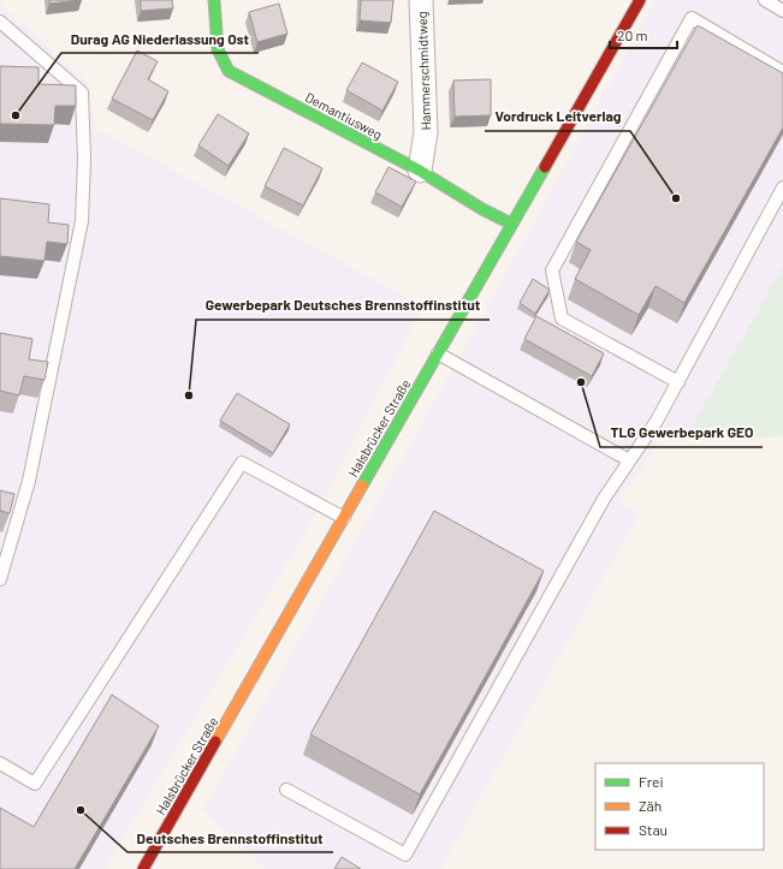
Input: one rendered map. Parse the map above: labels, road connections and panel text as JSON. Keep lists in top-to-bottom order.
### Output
{
  "streets": {
    "main road": ["Demantiusweg", "Halsbrücker Straße"],
    "street": ["Hammerschmidtweg"]
  },
  "crossings": [
    ["Hammerschmidtweg", "Demantiusweg"],
    ["Demantiusweg", "Halsbrücker Straße"]
  ],
  "places": [
    "Durag AG Niederlassung Ost",
    "Vordruck Leitverlag",
    "TLG Gewerbepark GEO",
    "Gewerbepark Deutsches Brennstoffinstitut",
    "Deutsches Brennstoffinstitut"
  ],
  "legend": ["Frei", "Zäh", "Stau"],
  "scale_bar": "20 m"
}
